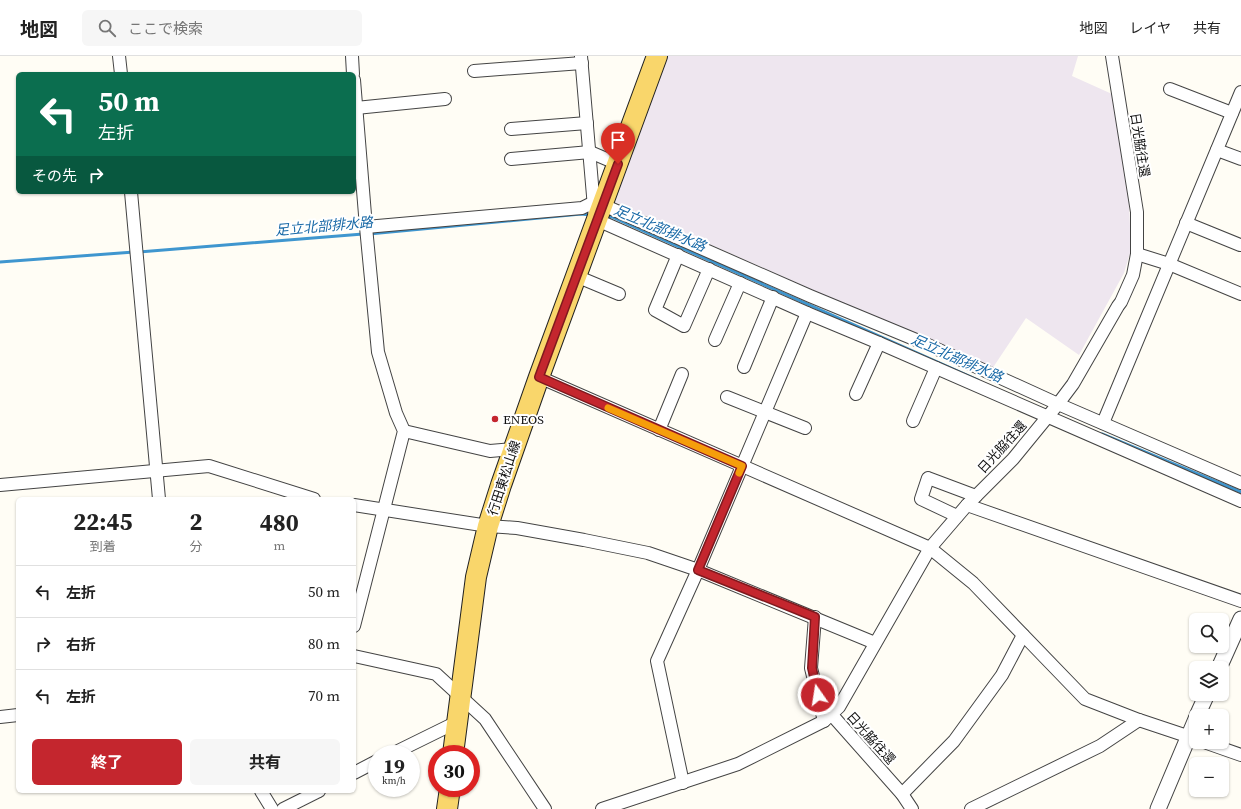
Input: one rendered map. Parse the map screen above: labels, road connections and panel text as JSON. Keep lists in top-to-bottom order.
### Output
{
  "streets": {
    "main road": ["行田東松山線"],
    "street": ["日光脇往還"]
  },
  "water": ["足立北部排水路"],
  "places": ["ENEOS"],
  "page": {
    "header": "地図",
    "search": "ここで検索",
    "nav": ["地図", "レイヤ", "共有"],
    "turn": ["50 m", "左折"],
    "then": "その先",
    "eta": [
      "22:45",
      "到着",
      "2",
      "分",
      "480",
      "m"
    ],
    "list": [
      {
        "name": "左折",
        "value": "50 m"
      },
      {
        "name": "右折",
        "value": "80 m"
      },
      {
        "name": "左折",
        "value": "70 m"
      }
    ],
    "map_buttons": ["+", "−"],
    "buttons": ["終了", "共有"],
    "speed": "19 km/h",
    "limit": "30"
  }
}
